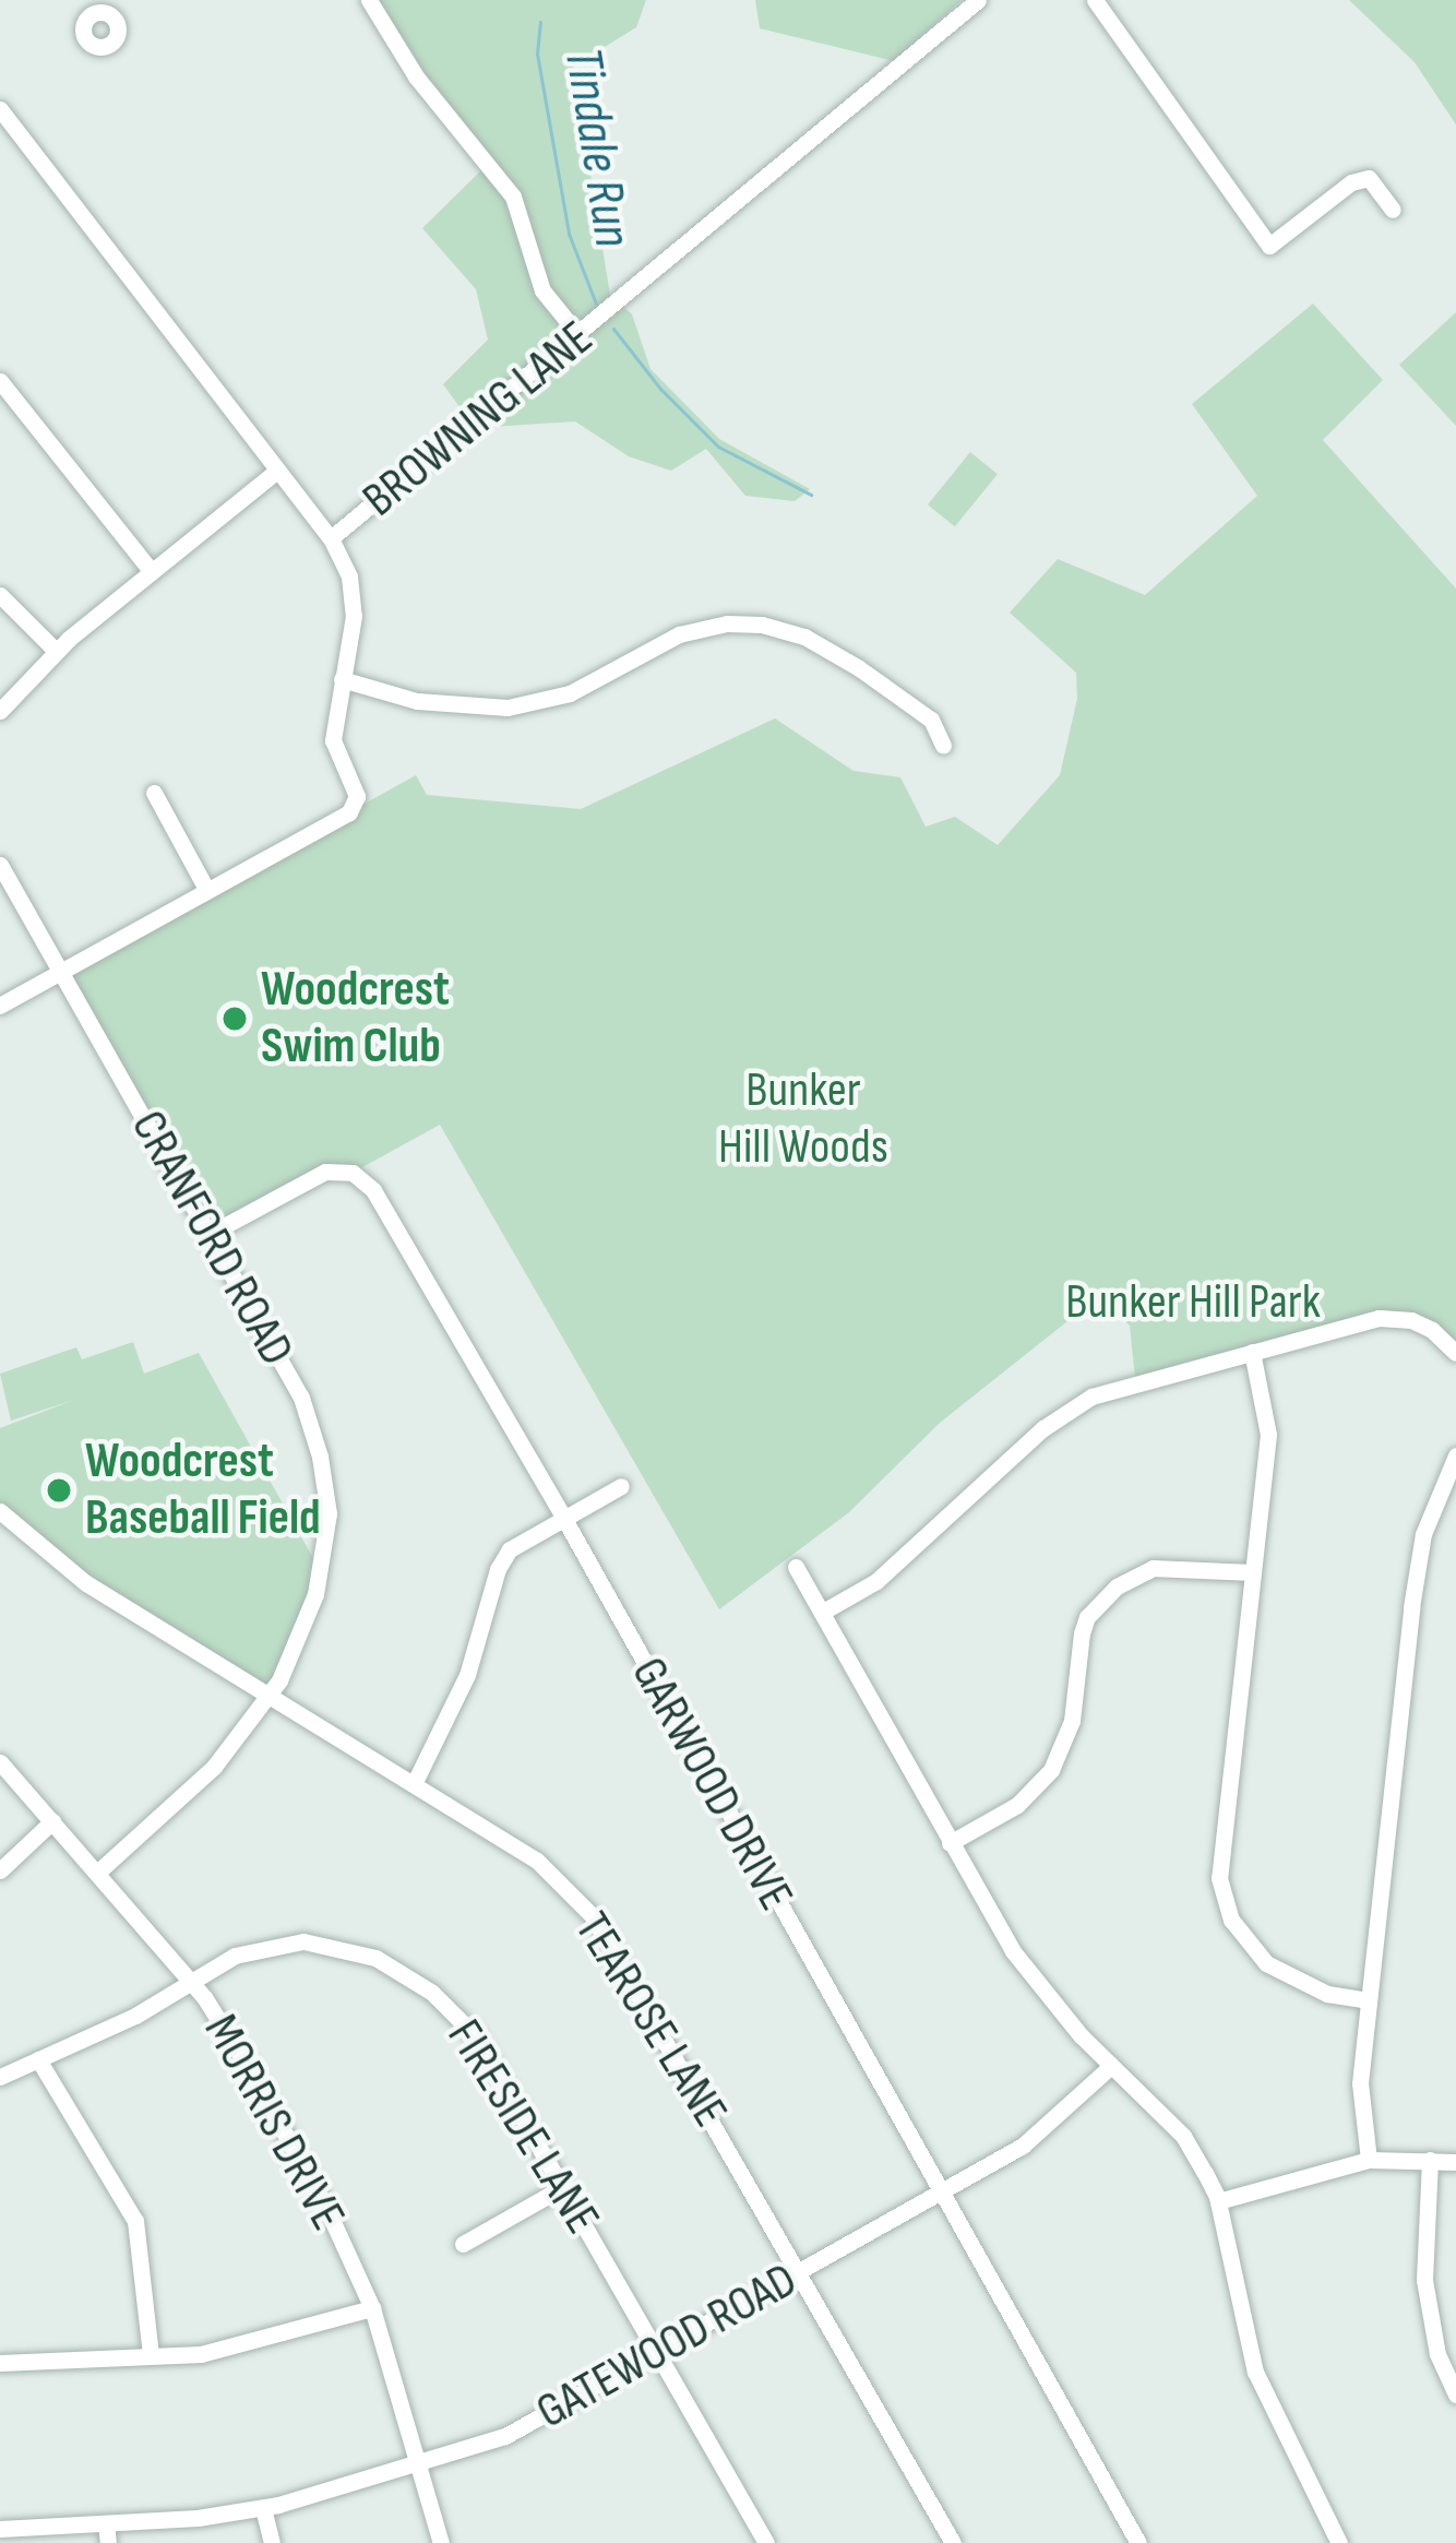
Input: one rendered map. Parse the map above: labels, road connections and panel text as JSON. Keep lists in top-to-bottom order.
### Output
{
  "streets": {
    "street": [
      "BROWNING LANE",
      "CRANFORD ROAD",
      "GARWOOD DRIVE",
      "TEAROSE LANE",
      "MORRIS DRIVE",
      "FIRESIDE LANE",
      "GATEWOOD ROAD"
    ]
  },
  "crossings": [
    ["CRANFORD ROAD", "GARWOOD DRIVE"],
    ["CRANFORD ROAD", "TEAROSE LANE"],
    ["CRANFORD ROAD", "MORRIS DRIVE"],
    ["GARWOOD DRIVE", "GATEWOOD ROAD"],
    ["TEAROSE LANE", "GATEWOOD ROAD"],
    ["MORRIS DRIVE", "FIRESIDE LANE"],
    ["MORRIS DRIVE", "GATEWOOD ROAD"],
    ["FIRESIDE LANE", "GATEWOOD ROAD"]
  ],
  "water": ["Tindale Run"],
  "parks": ["Bunker Hill Woods", "Bunker Hill Park"],
  "places": ["Woodcrest Swim Club", "Woodcrest Baseball Field"]
}
